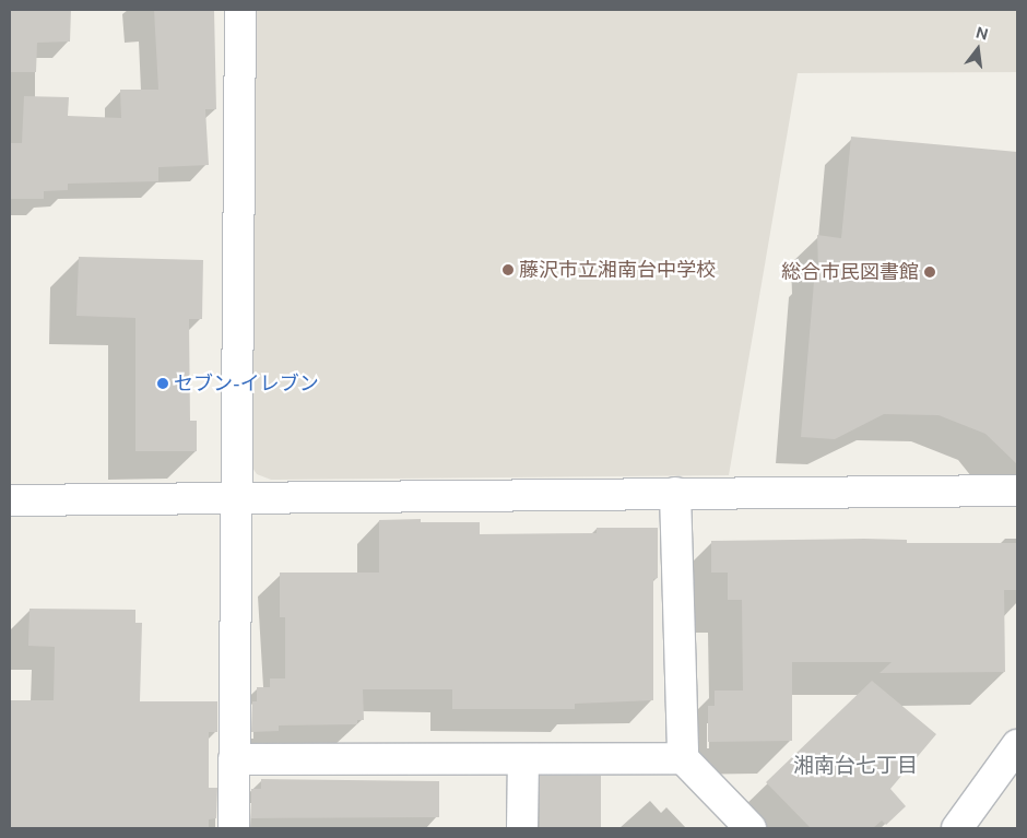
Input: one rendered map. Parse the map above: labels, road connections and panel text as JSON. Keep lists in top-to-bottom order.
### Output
{
  "districts": ["湘南台七丁目"],
  "places": ["藤沢市立湘南台中学校", "総合市民図書館", "セブン-イレブン"],
  "north": "top"
}
